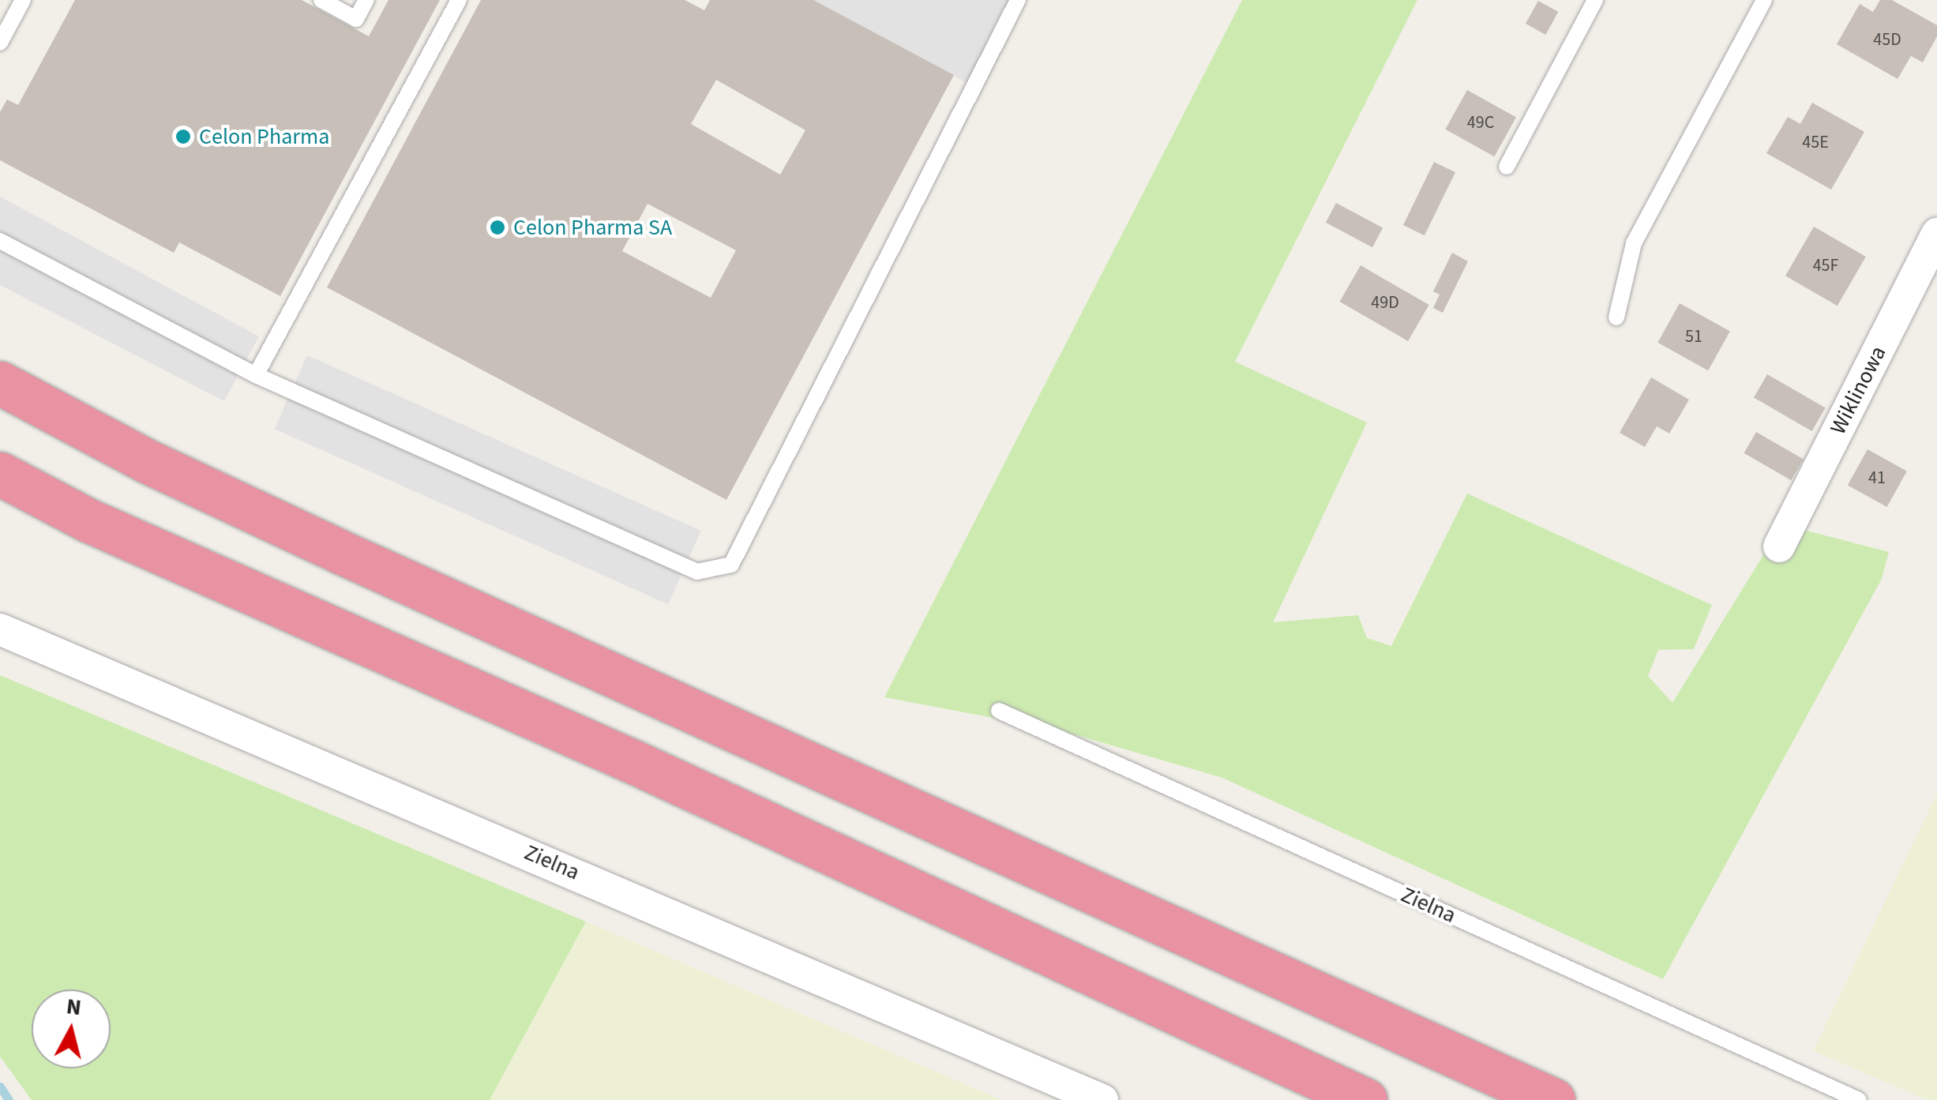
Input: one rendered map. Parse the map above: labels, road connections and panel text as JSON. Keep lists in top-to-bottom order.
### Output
{
  "streets": {
    "street": ["Wiklinowa", "Zielna"]
  },
  "places": ["Celon Pharma", "Celon Pharma SA"],
  "house_numbers": [
    "45D",
    "49C",
    "45E",
    "45F",
    "49D",
    "51",
    "41"
  ],
  "north": "top"
}
